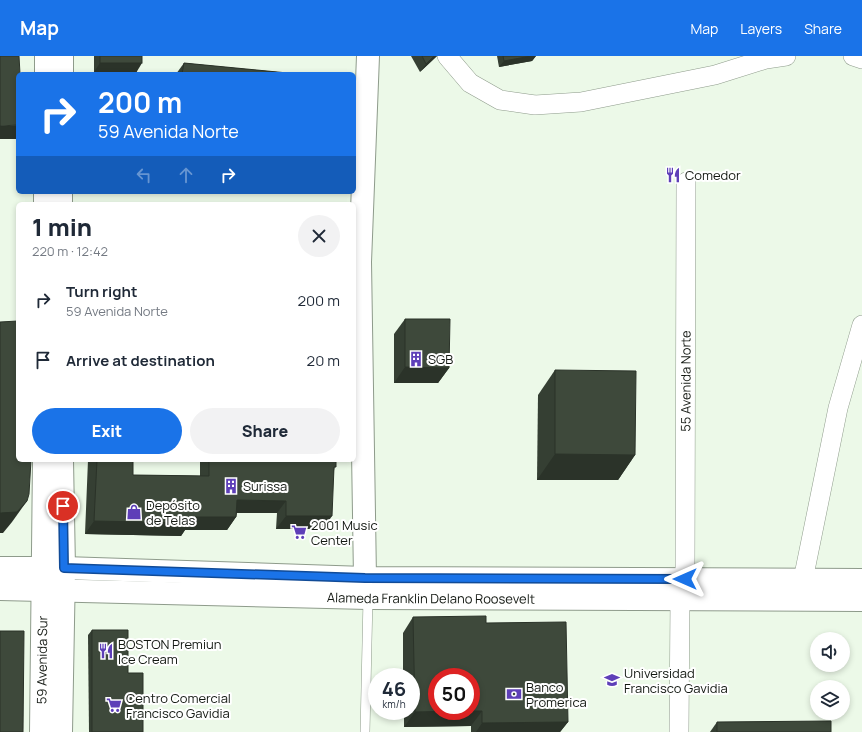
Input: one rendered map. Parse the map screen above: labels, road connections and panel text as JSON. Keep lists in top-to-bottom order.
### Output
{
  "streets": {
    "main road": ["Alameda Franklin Delano Roosevelt", "59 Avenida Sur"],
    "street": ["55 Avenida Norte"]
  },
  "crossings": [
    ["55 Avenida Norte", "Alameda Franklin Delano Roosevelt"],
    ["Alameda Franklin Delano Roosevelt", "59 Avenida Sur"]
  ],
  "places": {
    "restaurant": ["Comedor", "BOSTON Premiun Ice Cream"],
    "building": ["SGB", "Surissa"],
    "shop": ["Depósito de Telas"],
    "supermarket": ["2001 Music Center", "Centro Comercial Francisco Gavidia"],
    "school or university": ["Universidad Francisco Gavidia"],
    "bank": ["Banco Promerica"]
  },
  "page": {
    "header": "Map",
    "nav": ["Map", "Layers", "Share"],
    "turn": ["200 m", "59 Avenida Norte"],
    "heading": ["1 min", "220 m · 12:42"],
    "list": [
      {
        "name": "Turn right",
        "note": "59 Avenida Norte",
        "value": "200 m"
      },
      {
        "name": "Arrive at destination",
        "value": "20 m"
      }
    ],
    "buttons": ["Exit", "Share"],
    "speed": "46 km/h",
    "limit": "50"
  }
}
